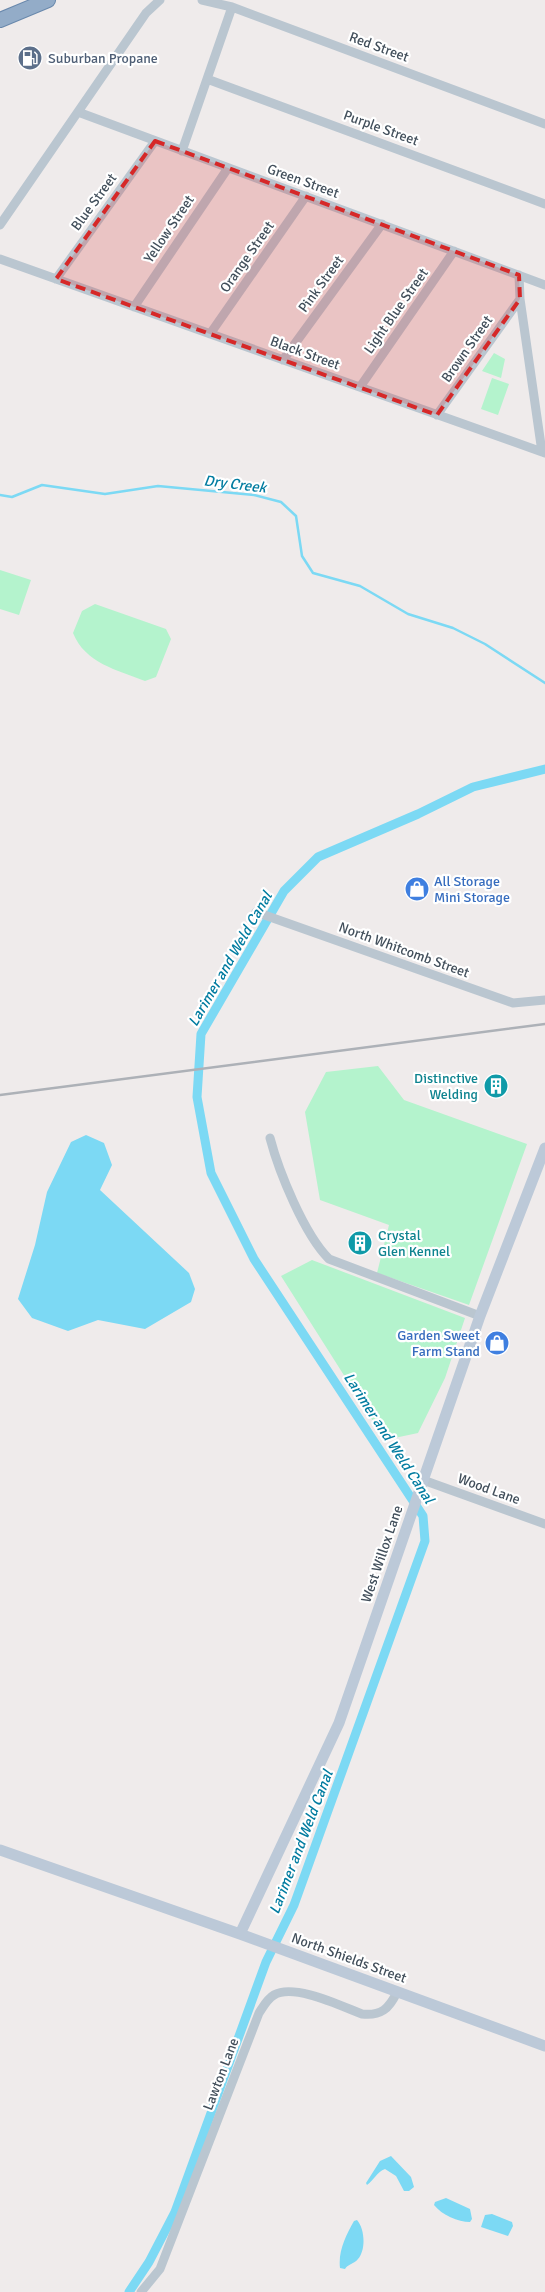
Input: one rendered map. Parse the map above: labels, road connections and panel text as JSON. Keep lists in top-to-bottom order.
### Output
{
  "streets": {
    "main road": ["West Willox Lane", "North Shields Street"],
    "street": [
      "Red Street",
      "Purple Street",
      "Green Street",
      "Blue Street",
      "Yellow Street",
      "Orange Street",
      "Pink Street",
      "Light Blue Street",
      "Brown Street",
      "Black Street",
      "North Whitcomb Street",
      "Wood Lane",
      "Lawton Lane"
    ]
  },
  "crossings": [
    ["Green Street", "Blue Street"],
    ["Green Street", "Yellow Street"],
    ["Green Street", "Orange Street"],
    ["Green Street", "Pink Street"],
    ["Green Street", "Light Blue Street"],
    ["Blue Street", "Black Street"],
    ["Yellow Street", "Black Street"],
    ["Orange Street", "Black Street"],
    ["Pink Street", "Black Street"],
    ["Light Blue Street", "Black Street"],
    ["Brown Street", "Black Street"],
    ["Wood Lane", "West Willox Lane"],
    ["West Willox Lane", "North Shields Street"],
    ["North Shields Street", "Lawton Lane"]
  ],
  "water": ["Dry Creek", "Larimer and Weld Canal"],
  "places": {
    "fuel station": ["Suburban Propane"],
    "shop": ["All Storage Mini Storage", "Garden Sweet Farm Stand"],
    "building": ["Distinctive Welding", "Crystal Glen Kennel"]
  }
}
